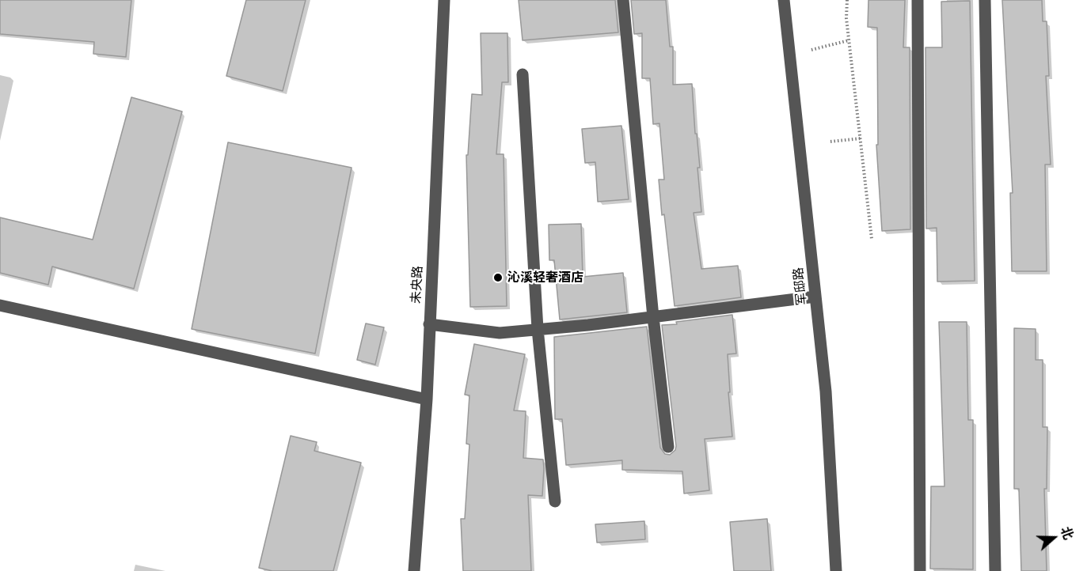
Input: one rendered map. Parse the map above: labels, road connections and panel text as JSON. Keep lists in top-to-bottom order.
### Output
{
  "streets": {
    "street": ["未央路", "军邸路"]
  },
  "places": ["沁溪轻奢酒店"],
  "north": "right"
}
